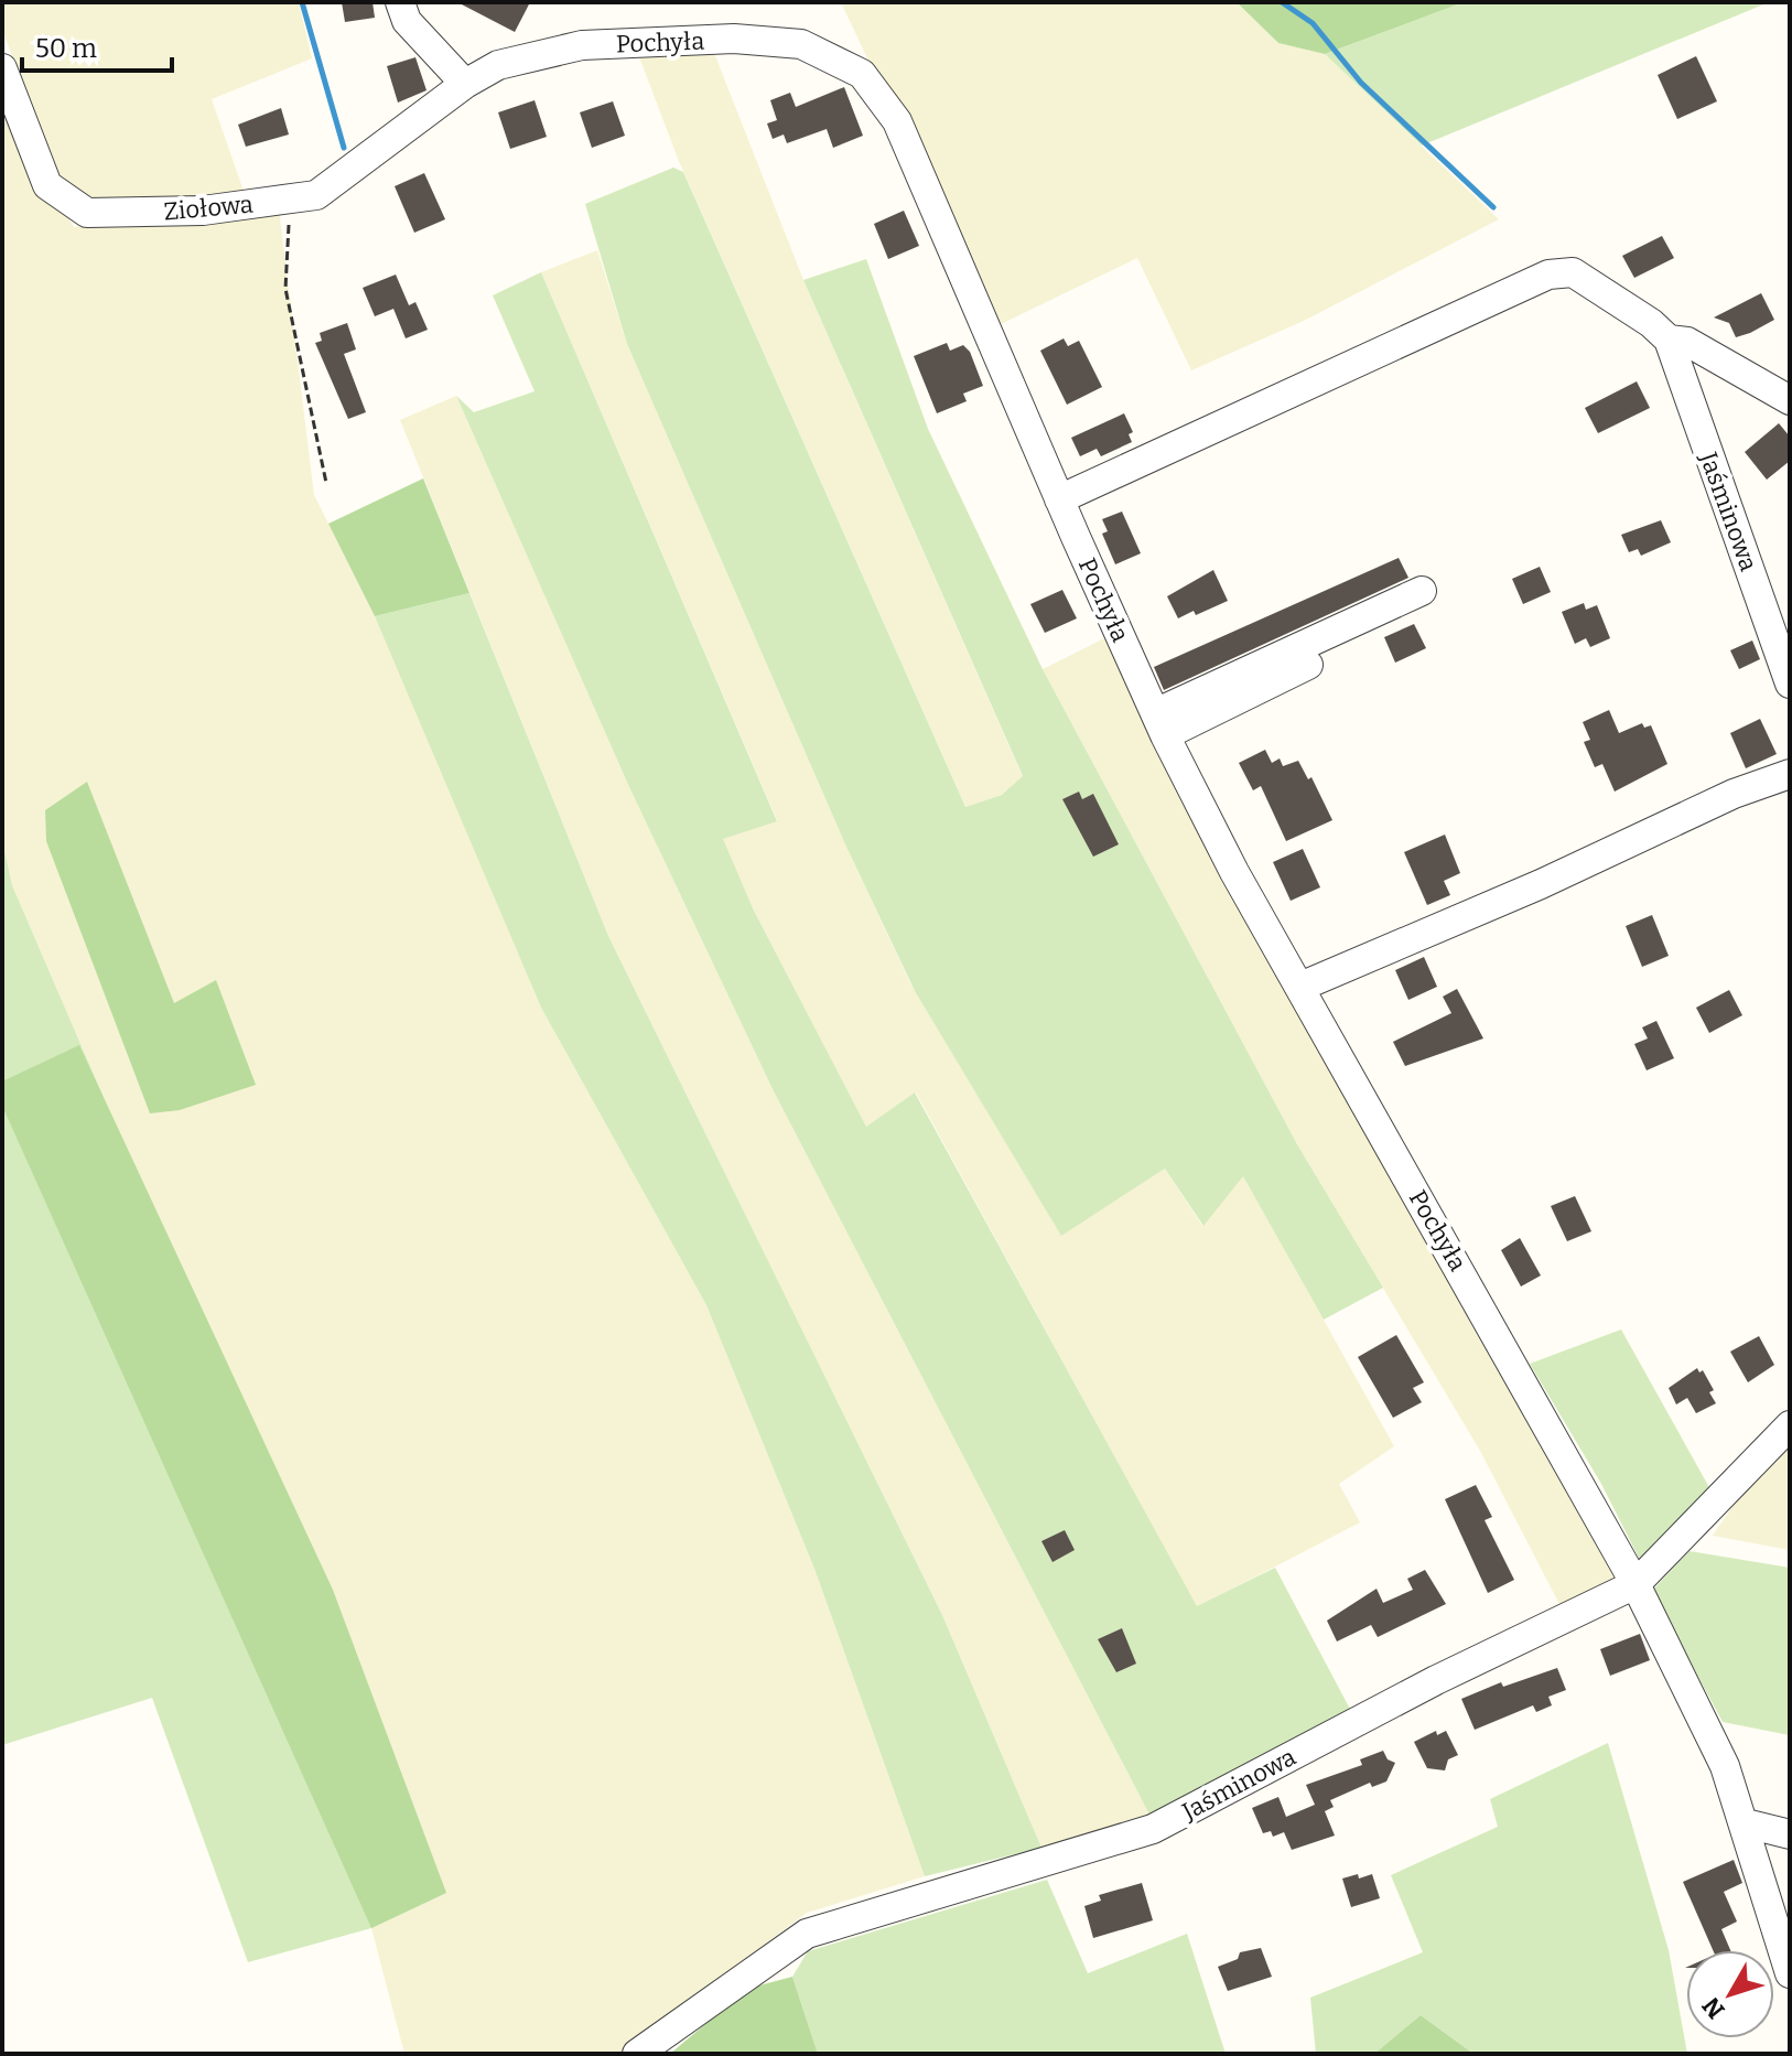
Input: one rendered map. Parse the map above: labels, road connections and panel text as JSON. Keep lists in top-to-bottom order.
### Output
{
  "streets": {
    "street": ["Pochyła", "Ziołowa", "Jaśminowa"]
  },
  "crossings": [
    ["Pochyła", "Ziołowa"],
    ["Pochyła", "Jaśminowa"]
  ],
  "scale_bar": "50 m",
  "north": "bottom left"
}
